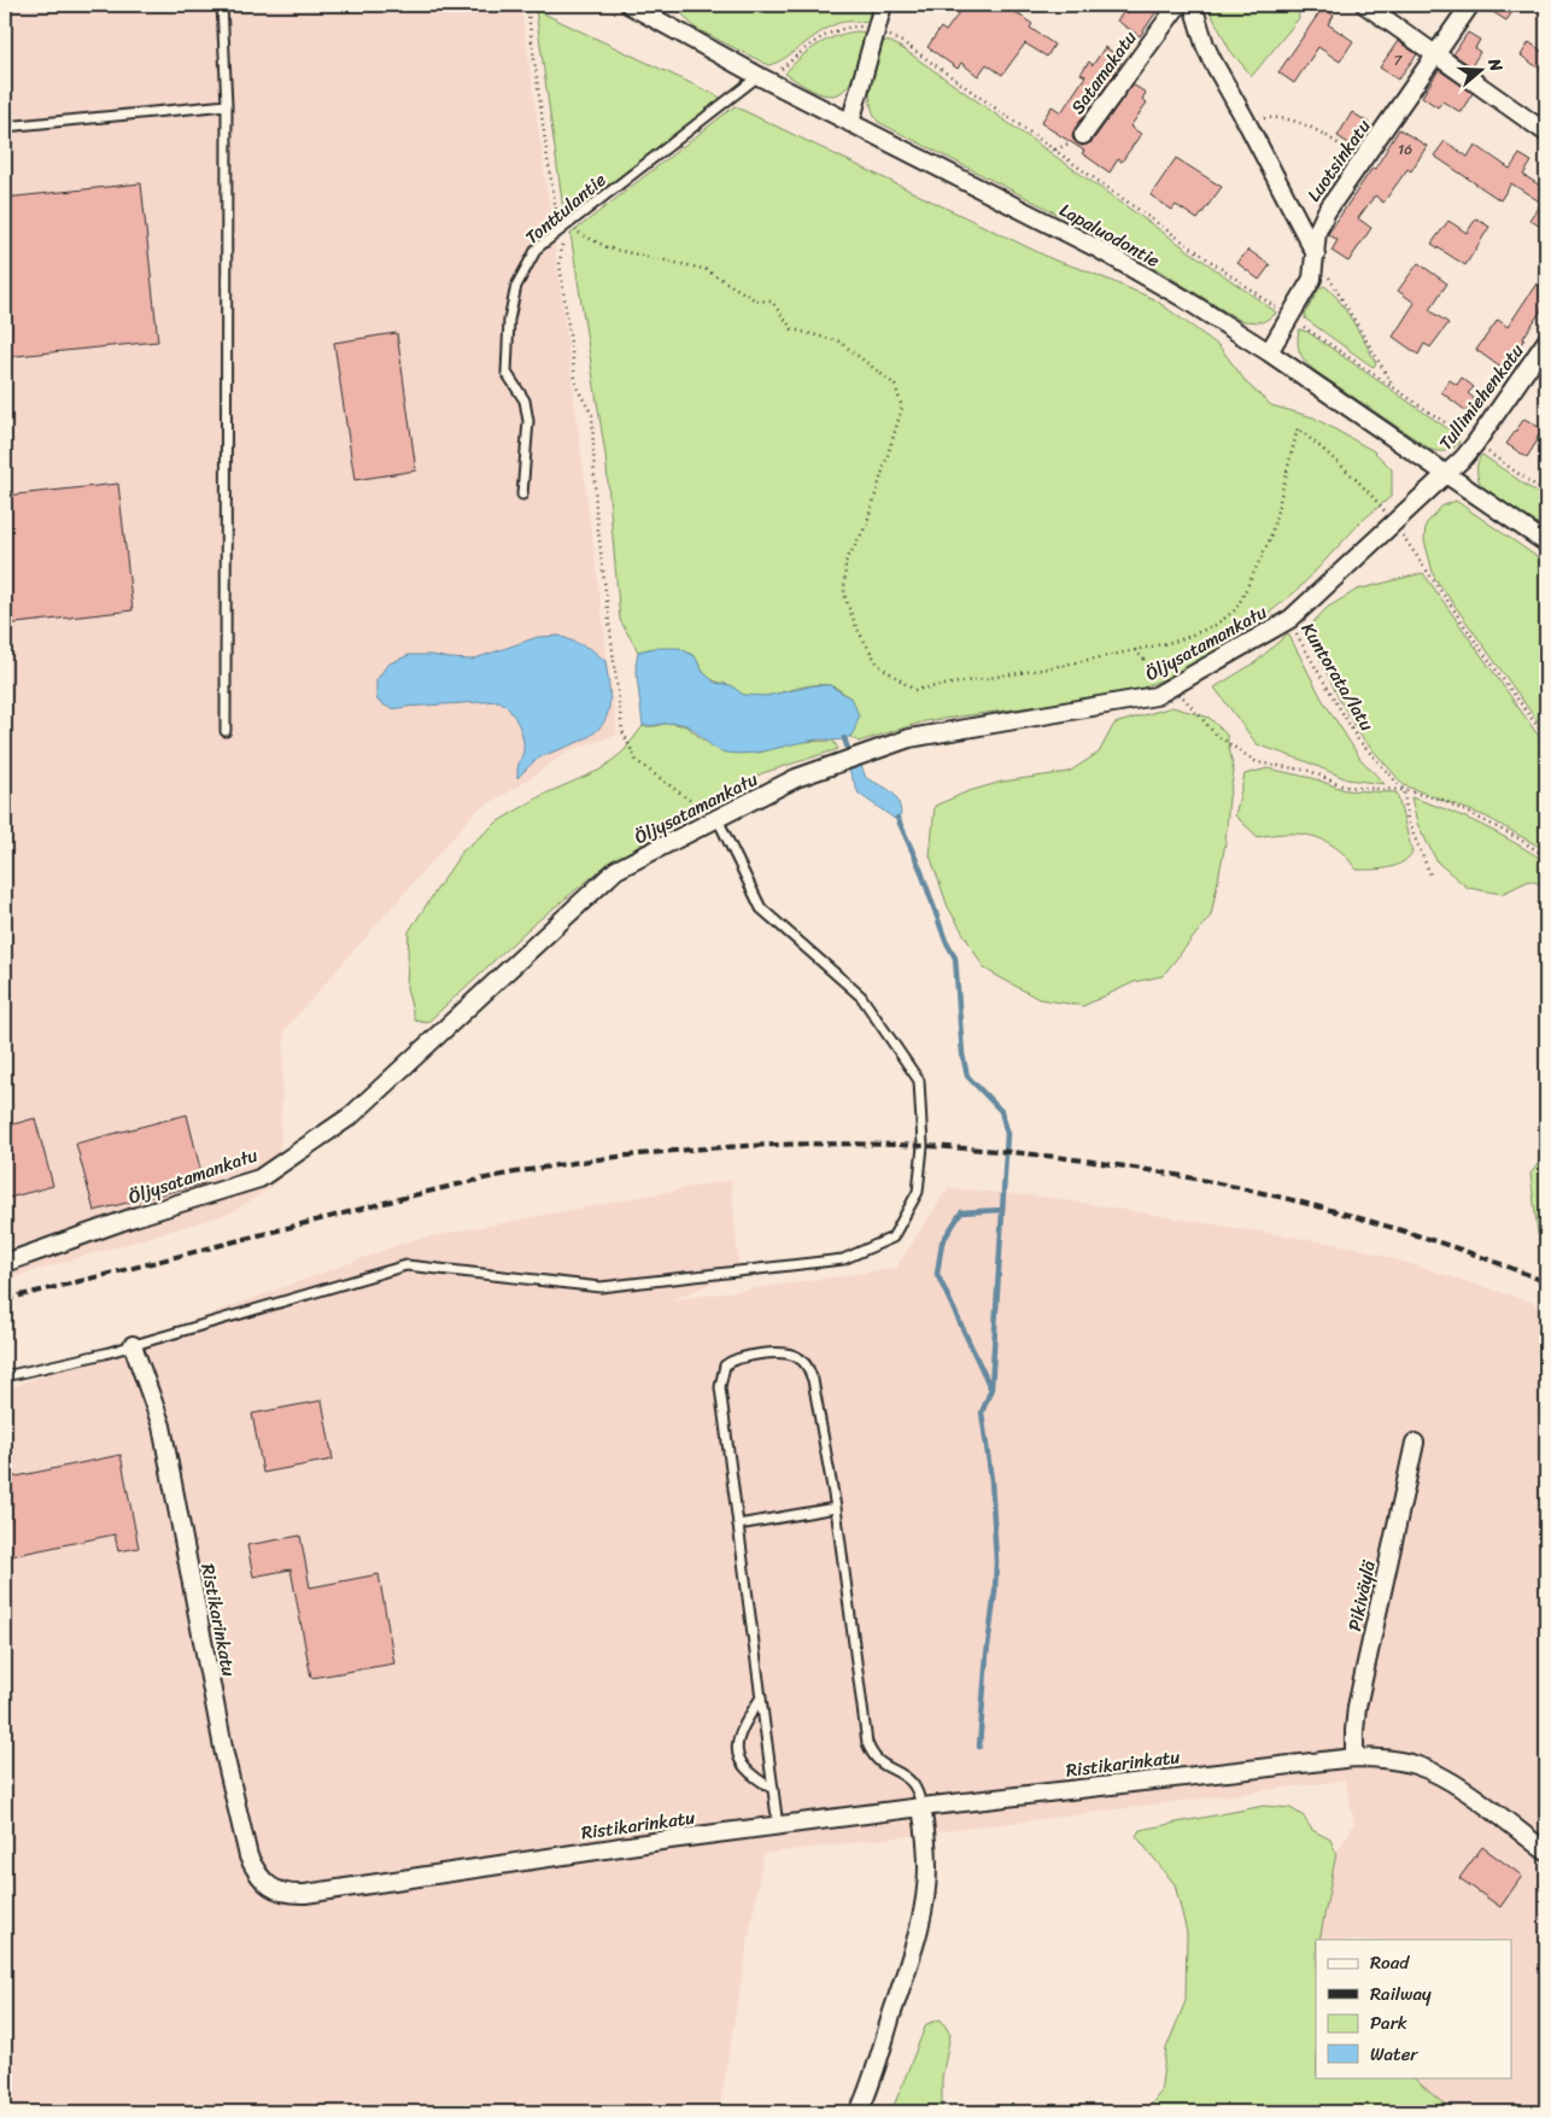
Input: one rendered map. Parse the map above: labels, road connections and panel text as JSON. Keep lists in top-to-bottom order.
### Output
{
  "streets": {
    "street": [
      "Satamakatu",
      "Luotsinkatu",
      "Lapaluodontie",
      "Tullimiehenkatu",
      "Öljysatamankatu",
      "Pikiväylä",
      "Ristikarinkatu"
    ],
    "lane": ["Tonttulantie"],
    "path": ["Kuntorata/latu"]
  },
  "crossings": [
    ["Luotsinkatu", "Lapaluodontie"],
    ["Tonttulantie", "Lapaluodontie"],
    ["Lapaluodontie", "Tullimiehenkatu"],
    ["Lapaluodontie", "Öljysatamankatu"],
    ["Tullimiehenkatu", "Öljysatamankatu"],
    ["Öljysatamankatu", "Kuntorata/latu"],
    ["Pikiväylä", "Ristikarinkatu"]
  ],
  "house_numbers": ["7", "16"],
  "legend": [
    "Road",
    "Railway",
    "Park",
    "Water"
  ],
  "north": "right"
}
